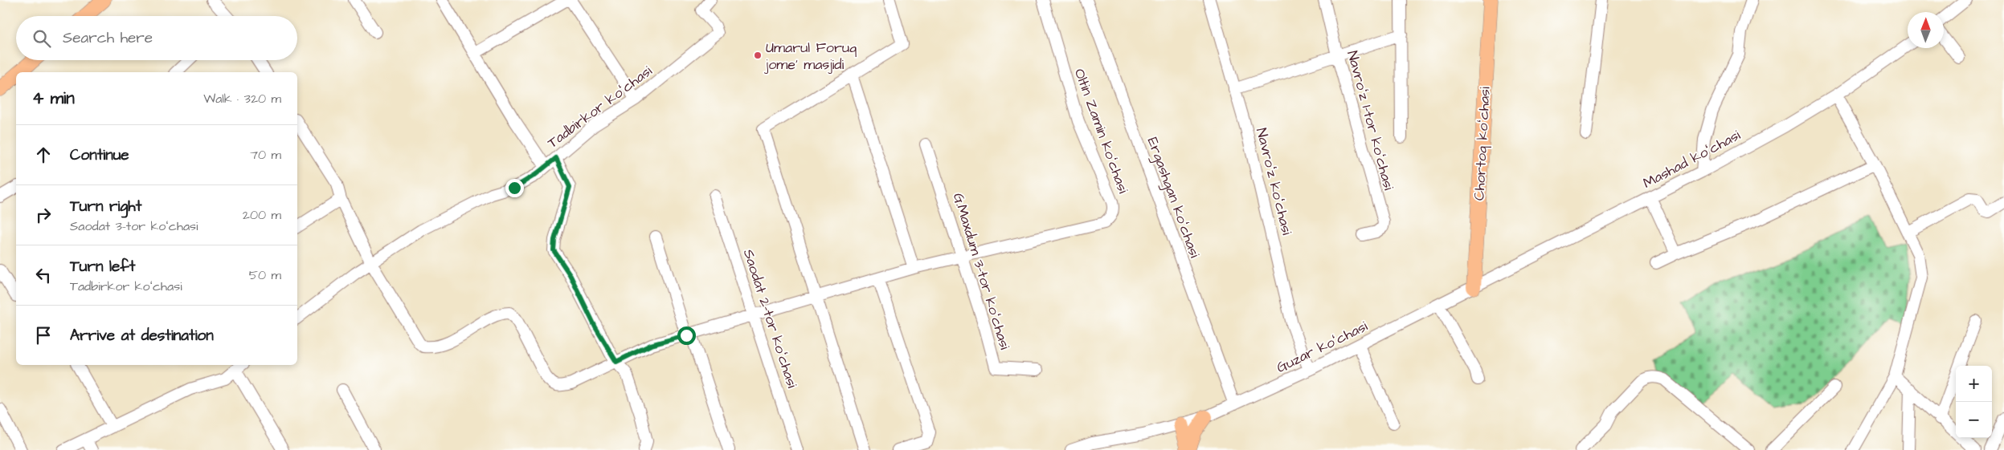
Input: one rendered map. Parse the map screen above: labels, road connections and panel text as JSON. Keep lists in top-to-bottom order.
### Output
{
  "streets": {
    "main road": ["Chortoq koʻchasi"],
    "street": [
      "Tadbirkor koʻchasi",
      "Navroʻz 1-tor koʻchasi",
      "Oltin Zamin koʻchasi",
      "Mashad koʻchasi",
      "Navroʻz koʻchasi",
      "Ergashgan koʻchasi",
      "G.Maxdum 3-tor koʻchasi",
      "Saodat 2-tor koʻchasi",
      "Guzar koʻchasi"
    ]
  },
  "crossings": [
    ["Oltin Zamin koʻchasi", "G.Maxdum 3-tor koʻchasi"],
    ["Chortoq koʻchasi", "Mashad koʻchasi"],
    ["Chortoq koʻchasi", "Guzar koʻchasi"],
    ["Mashad koʻchasi", "Guzar koʻchasi"],
    ["Navroʻz koʻchasi", "Guzar koʻchasi"],
    ["Ergashgan koʻchasi", "Guzar koʻchasi"]
  ],
  "places": ["Umarul Foruq jome' masjidi"],
  "north": "top",
  "page": {
    "search": "Search here",
    "heading": ["4 min", "Walk · 320 m"],
    "list": [
      ["Continue", "70 m"],
      ["Turn right", "Saodat 3-tor koʻchasi", "200 m"],
      ["Turn left", "Tadbirkor koʻchasi", "50 m"],
      "Arrive at destination"
    ],
    "map_buttons": ["+", "−"]
  }
}
